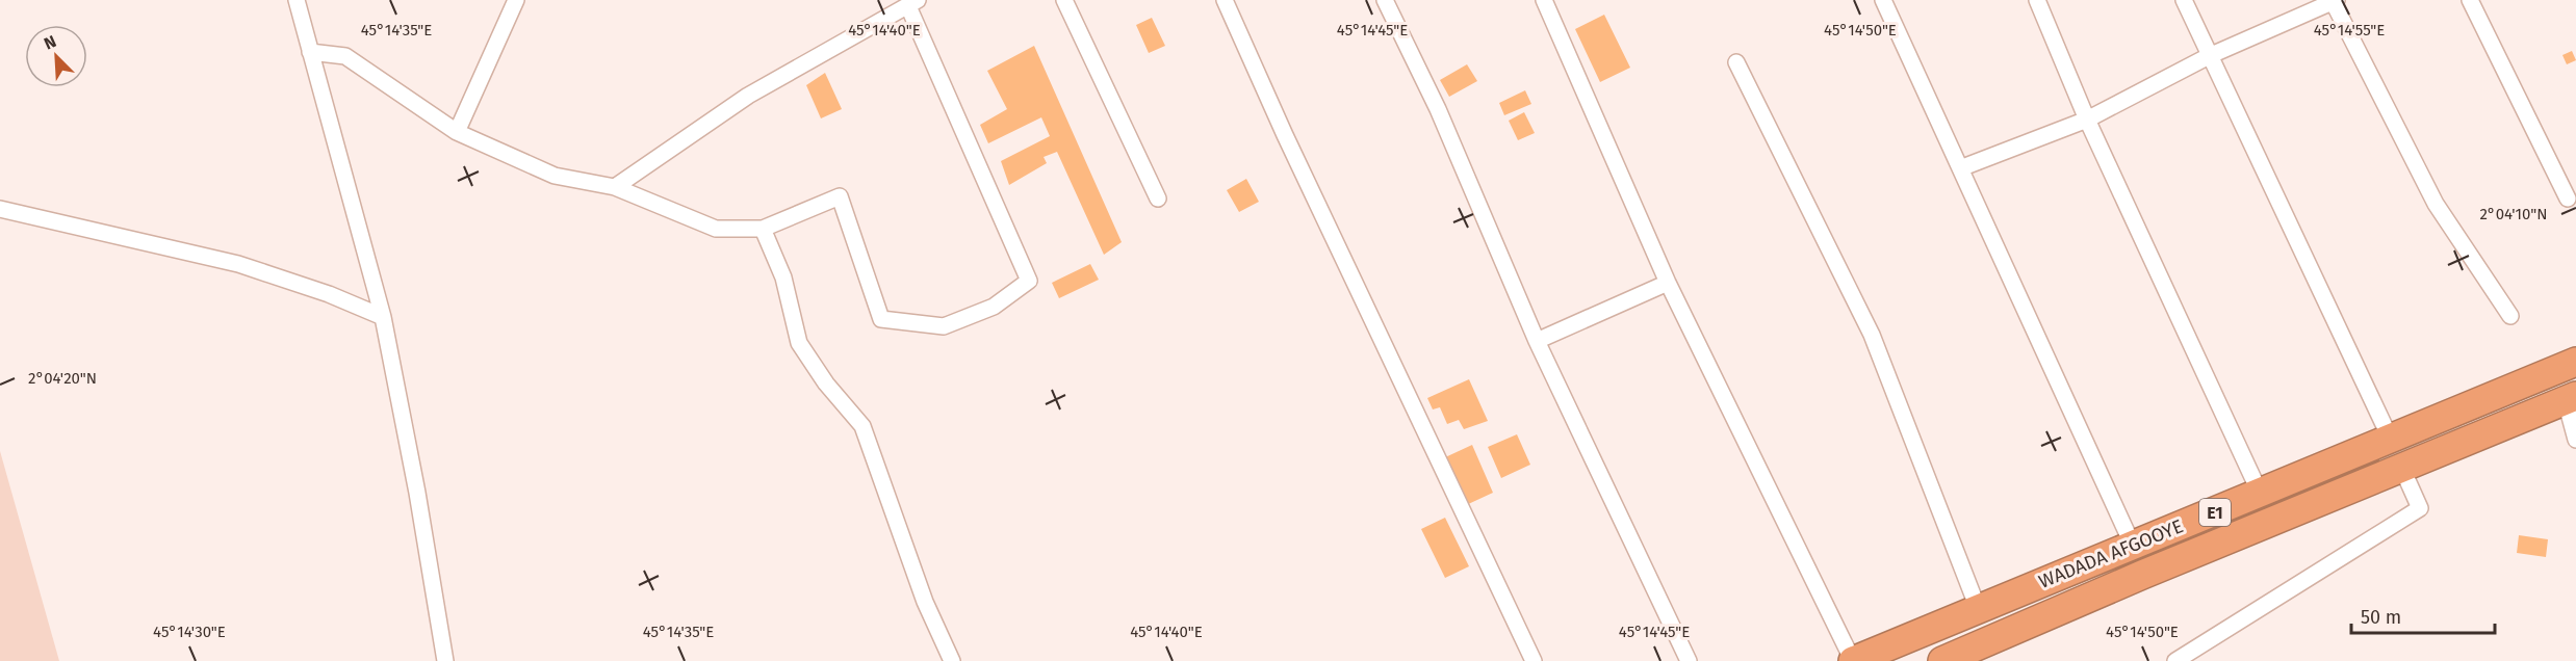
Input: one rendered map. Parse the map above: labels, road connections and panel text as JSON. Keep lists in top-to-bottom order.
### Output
{
  "streets": {
    "highway": ["E1", "WADADA AFGOOYE"]
  },
  "scale_bar": "50 m",
  "north": "top left",
  "coordinates": [
    "45°14'40\"E",
    "45°14'35\"E",
    "45°14'45\"E",
    "45°14'50\"E",
    "45°14'55\"E",
    "2°04'10\"N",
    "2°04'20\"N",
    "45°14'30\"E"
  ]
}
